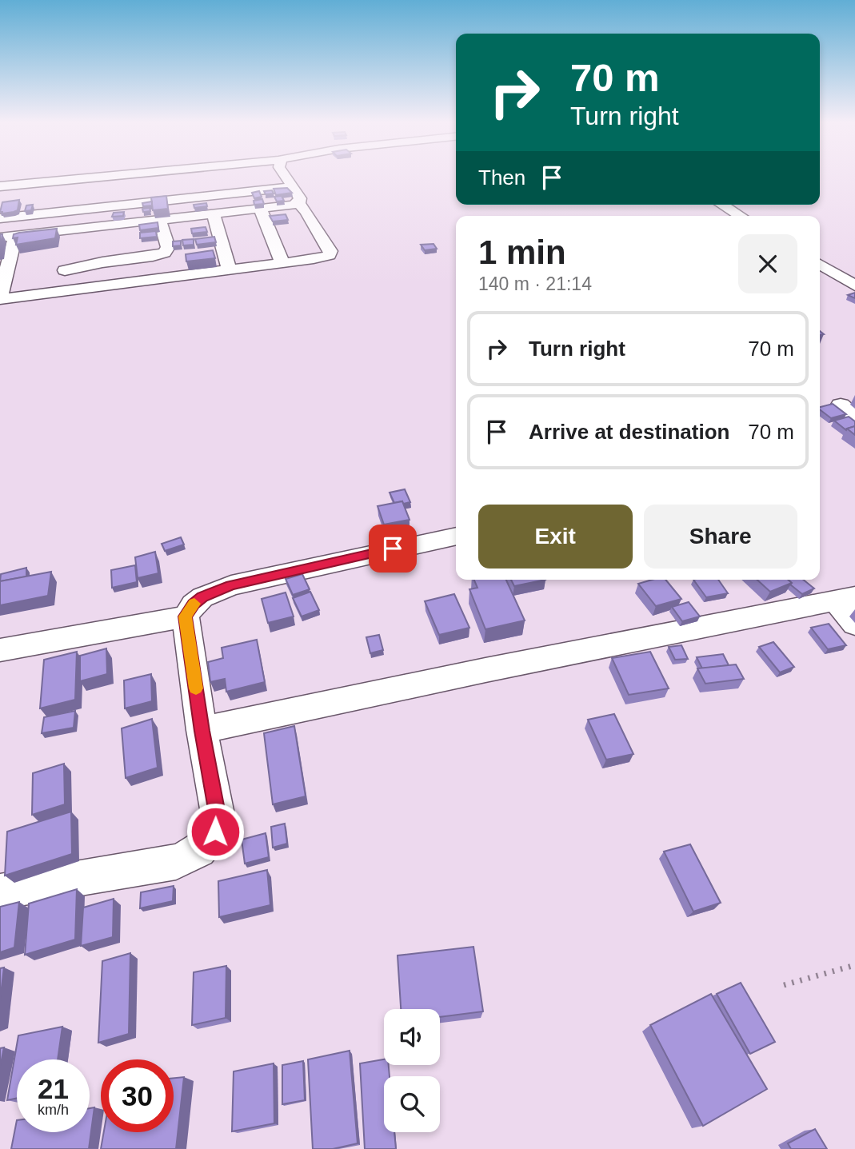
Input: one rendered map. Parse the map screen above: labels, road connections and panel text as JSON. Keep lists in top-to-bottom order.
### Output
{
  "page": {
    "turn": ["70 m", "Turn right"],
    "then": "Then",
    "heading": ["1 min", "140 m · 21:14"],
    "list": [
      {
        "name": "Turn right",
        "value": "70 m"
      },
      {
        "name": "Arrive at destination",
        "value": "70 m"
      }
    ],
    "buttons": ["Exit", "Share"],
    "speed": "21 km/h",
    "limit": "30"
  }
}
